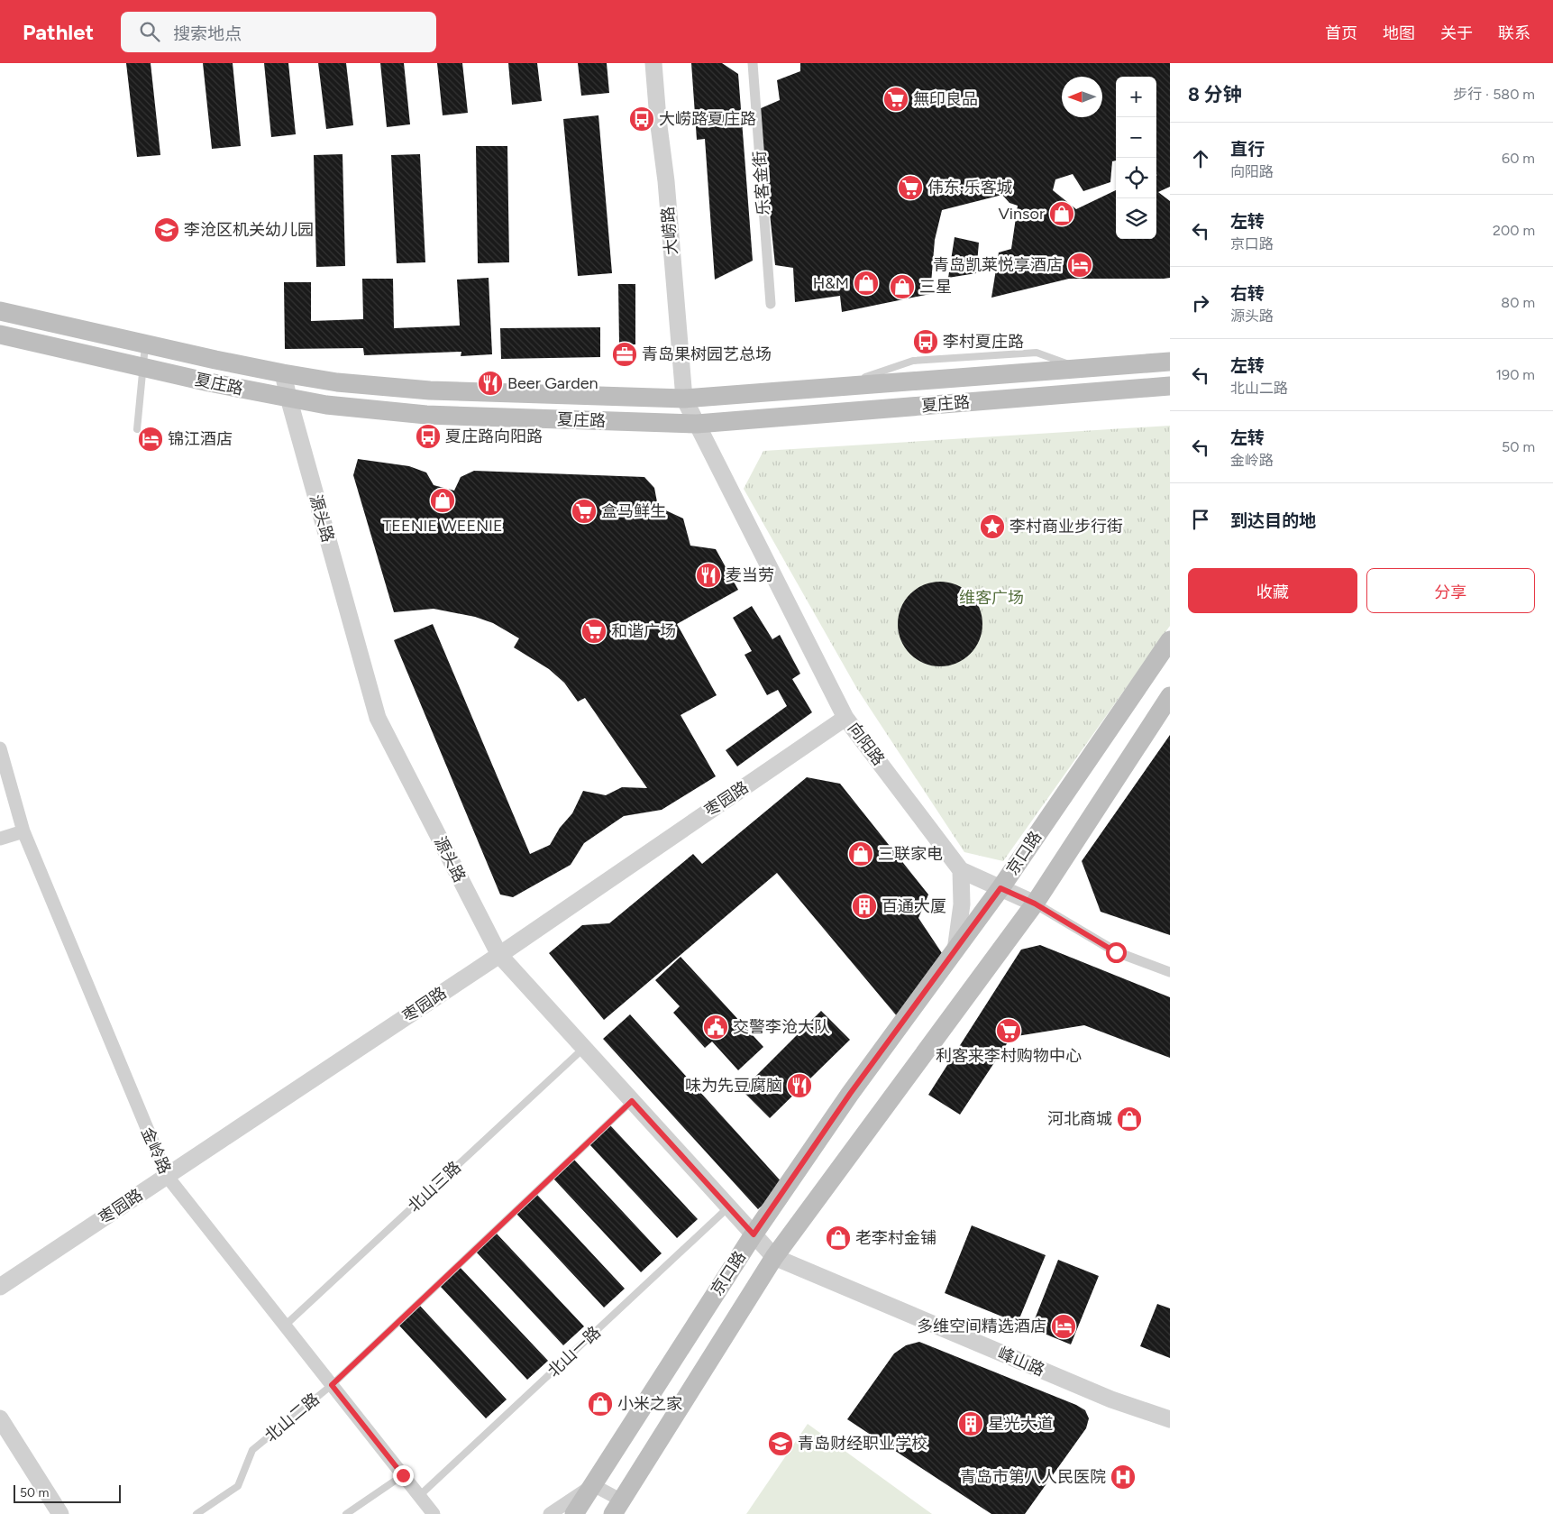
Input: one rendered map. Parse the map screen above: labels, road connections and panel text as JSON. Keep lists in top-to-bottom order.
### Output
{
  "streets": {
    "main road": ["夏庄路", "京口路"],
    "street": [
      "乐客金街",
      "大崂路",
      "源头路",
      "向阳路",
      "枣园路",
      "金岭路",
      "峰山路"
    ],
    "lane": ["北山三路", "北山一路", "北山二路"]
  },
  "crossings": [
    ["大崂路", "夏庄路"],
    ["大崂路", "向阳路"],
    ["夏庄路", "源头路"],
    ["夏庄路", "向阳路"],
    ["源头路", "枣园路"],
    ["源头路", "京口路"],
    ["源头路", "北山三路"],
    ["源头路", "北山一路"],
    ["源头路", "峰山路"],
    ["源头路", "北山二路"],
    ["向阳路", "枣园路"],
    ["向阳路", "京口路"],
    ["枣园路", "金岭路"],
    ["京口路", "峰山路"],
    ["金岭路", "北山三路"],
    ["金岭路", "北山一路"],
    ["金岭路", "北山二路"]
  ],
  "parks": ["维客广场"],
  "places": {
    "supermarket": [
      "無印良品",
      "伟东·乐客城",
      "盒马鲜生",
      "和谐广场",
      "利客来李村购物中心"
    ],
    "bus stop": ["大崂路夏庄路", "李村夏庄路", "夏庄路向阳路"],
    "shop": [
      "Vinsor",
      "H&M",
      "三星",
      "TEENIE WEENIE",
      "三联家电",
      "河北商城",
      "老李村金铺",
      "小米之家"
    ],
    "school or university": ["李沧区机关幼儿园", "青岛财经职业学校"],
    "hotel": ["青岛凯莱悦享酒店", "锦江酒店", "多维空间精选酒店"],
    "office": ["青岛果树园艺总场"],
    "restaurant": ["Beer Garden", "麦当劳", "味为先豆腐脑"],
    "place": ["李村商业步行街"],
    "building": ["百通大厦", "星光大道"],
    "public building": ["交警李沧大队"],
    "hospital": ["青岛市第八人民医院"]
  },
  "scale_bar": "50 m",
  "north": "left",
  "page": {
    "header": "Pathlet",
    "search": "搜索地点",
    "nav": [
      "首页",
      "地图",
      "关于",
      "联系"
    ],
    "heading": ["8 分钟", "步行 · 580 m"],
    "map_buttons": ["+", "−"],
    "list": [
      ["直行", "向阳路", "60 m"],
      ["左转", "京口路", "200 m"],
      ["右转", "源头路", "80 m"],
      ["左转", "北山二路", "190 m"],
      ["左转", "金岭路", "50 m"],
      "到达目的地"
    ],
    "buttons": ["收藏", "分享"],
    "scale": "50 m"
  }
}
